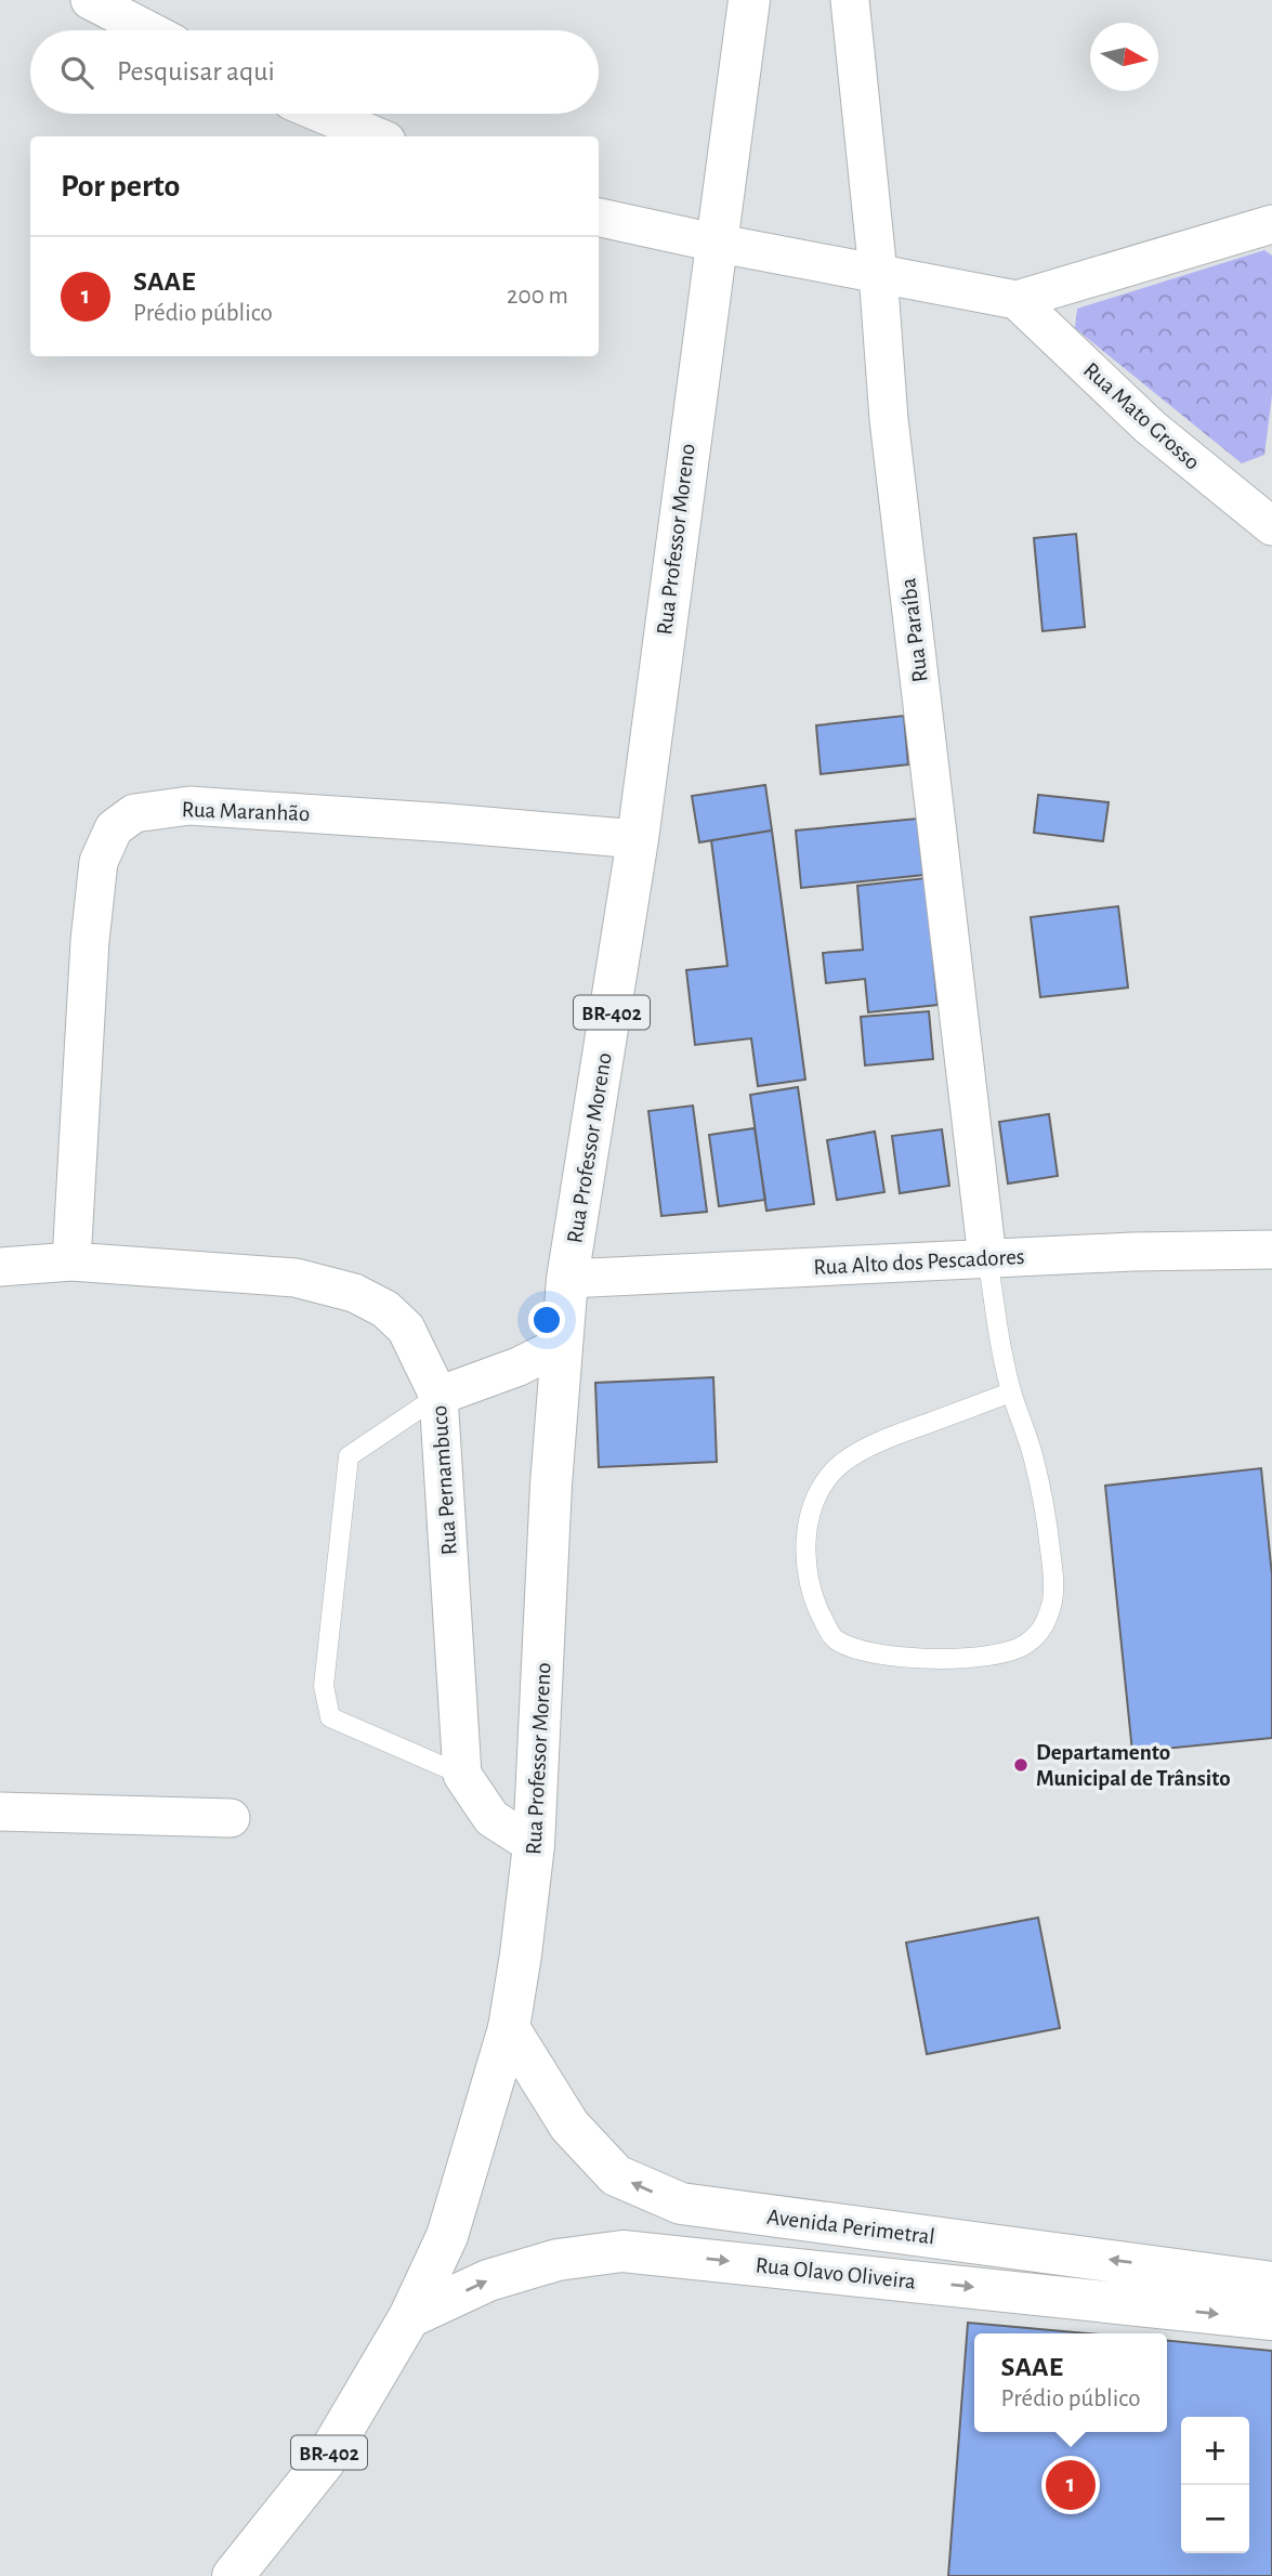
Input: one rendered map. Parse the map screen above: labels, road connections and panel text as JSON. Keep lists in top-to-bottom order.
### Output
{
  "streets": {
    "main road": [
      "Rua Professor Moreno",
      "BR-402",
      "Avenida Perimetral",
      "Rua Olavo Oliveira"
    ],
    "street": [
      "Rua Mato Grosso",
      "Rua Paraíba",
      "Rua Maranhão",
      "Rua Alto dos Pescadores",
      "Rua Pernambuco"
    ]
  },
  "crossings": [
    ["Rua Professor Moreno", "Rua Maranhão"],
    ["Rua Professor Moreno", "BR-402"],
    ["Rua Professor Moreno", "Rua Alto dos Pescadores"],
    ["Rua Professor Moreno", "Avenida Perimetral"],
    ["Rua Paraíba", "Rua Alto dos Pescadores"],
    ["Rua Maranhão", "Rua Pernambuco"],
    ["BR-402", "Avenida Perimetral"],
    ["BR-402", "Rua Olavo Oliveira"]
  ],
  "one_way": ["Avenida Perimetral", "Rua Olavo Oliveira"],
  "places": ["Departamento Municipal de Trânsito"],
  "north": "right",
  "page": {
    "search": "Pesquisar aqui",
    "heading": "Por perto",
    "list": [
      {
        "mark": "1",
        "name": "SAAE",
        "note": "Prédio público",
        "value": "200 m"
      }
    ],
    "popup": ["SAAE", "Prédio público"],
    "map_buttons": ["+", "−"],
    "pins": "1"
  }
}
